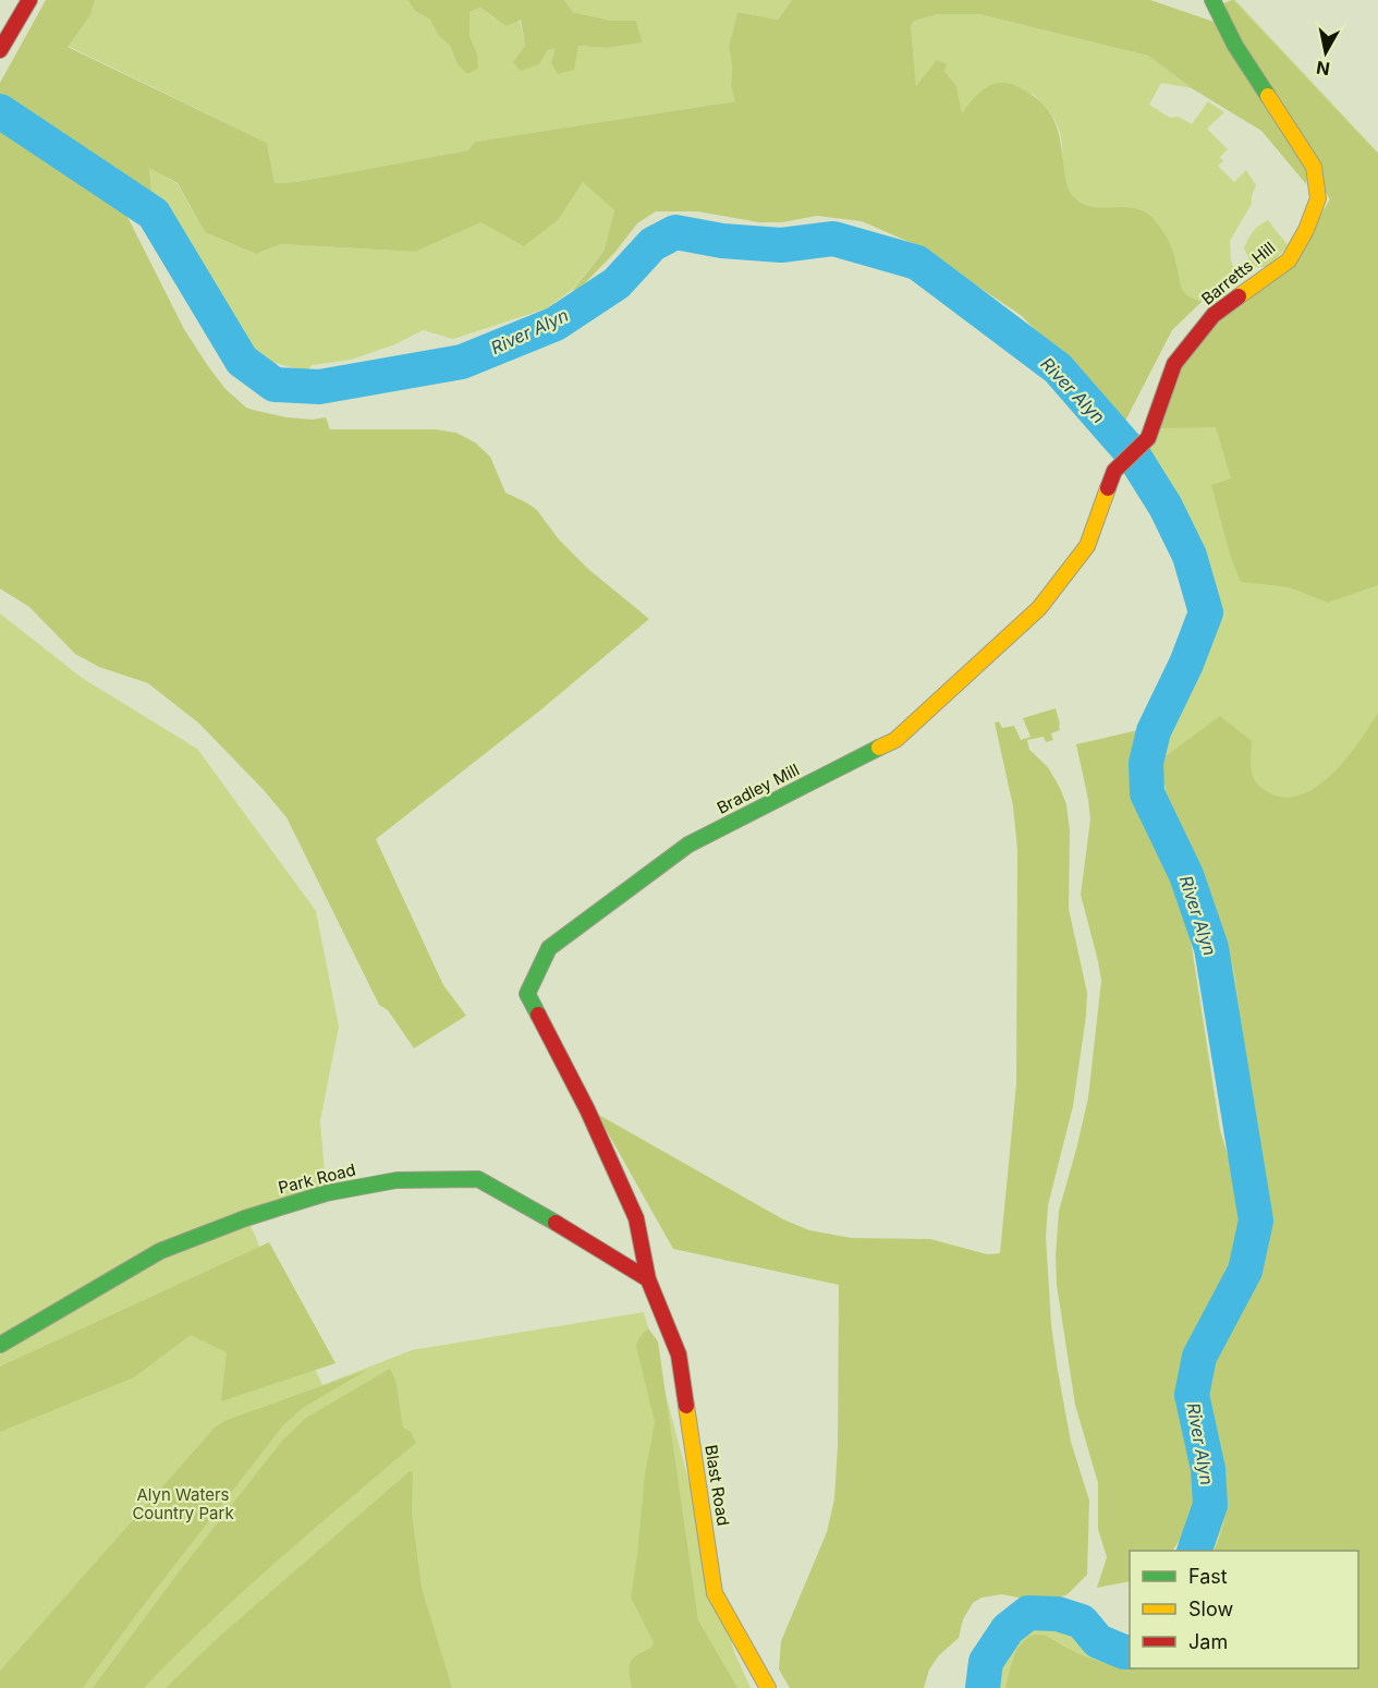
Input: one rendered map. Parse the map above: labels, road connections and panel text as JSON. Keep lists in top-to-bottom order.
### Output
{
  "streets": {
    "street": [
      "Barretts Hill",
      "Bradley Mill",
      "Park Road",
      "Blast Road"
    ]
  },
  "crossings": [
    ["Barretts Hill", "Bradley Mill"],
    ["Bradley Mill", "Park Road"],
    ["Bradley Mill", "Blast Road"],
    ["Park Road", "Blast Road"]
  ],
  "water": ["River Alyn"],
  "parks": ["Alyn Waters Country Park"],
  "legend": ["Fast", "Slow", "Jam"],
  "north": "bottom"
}
